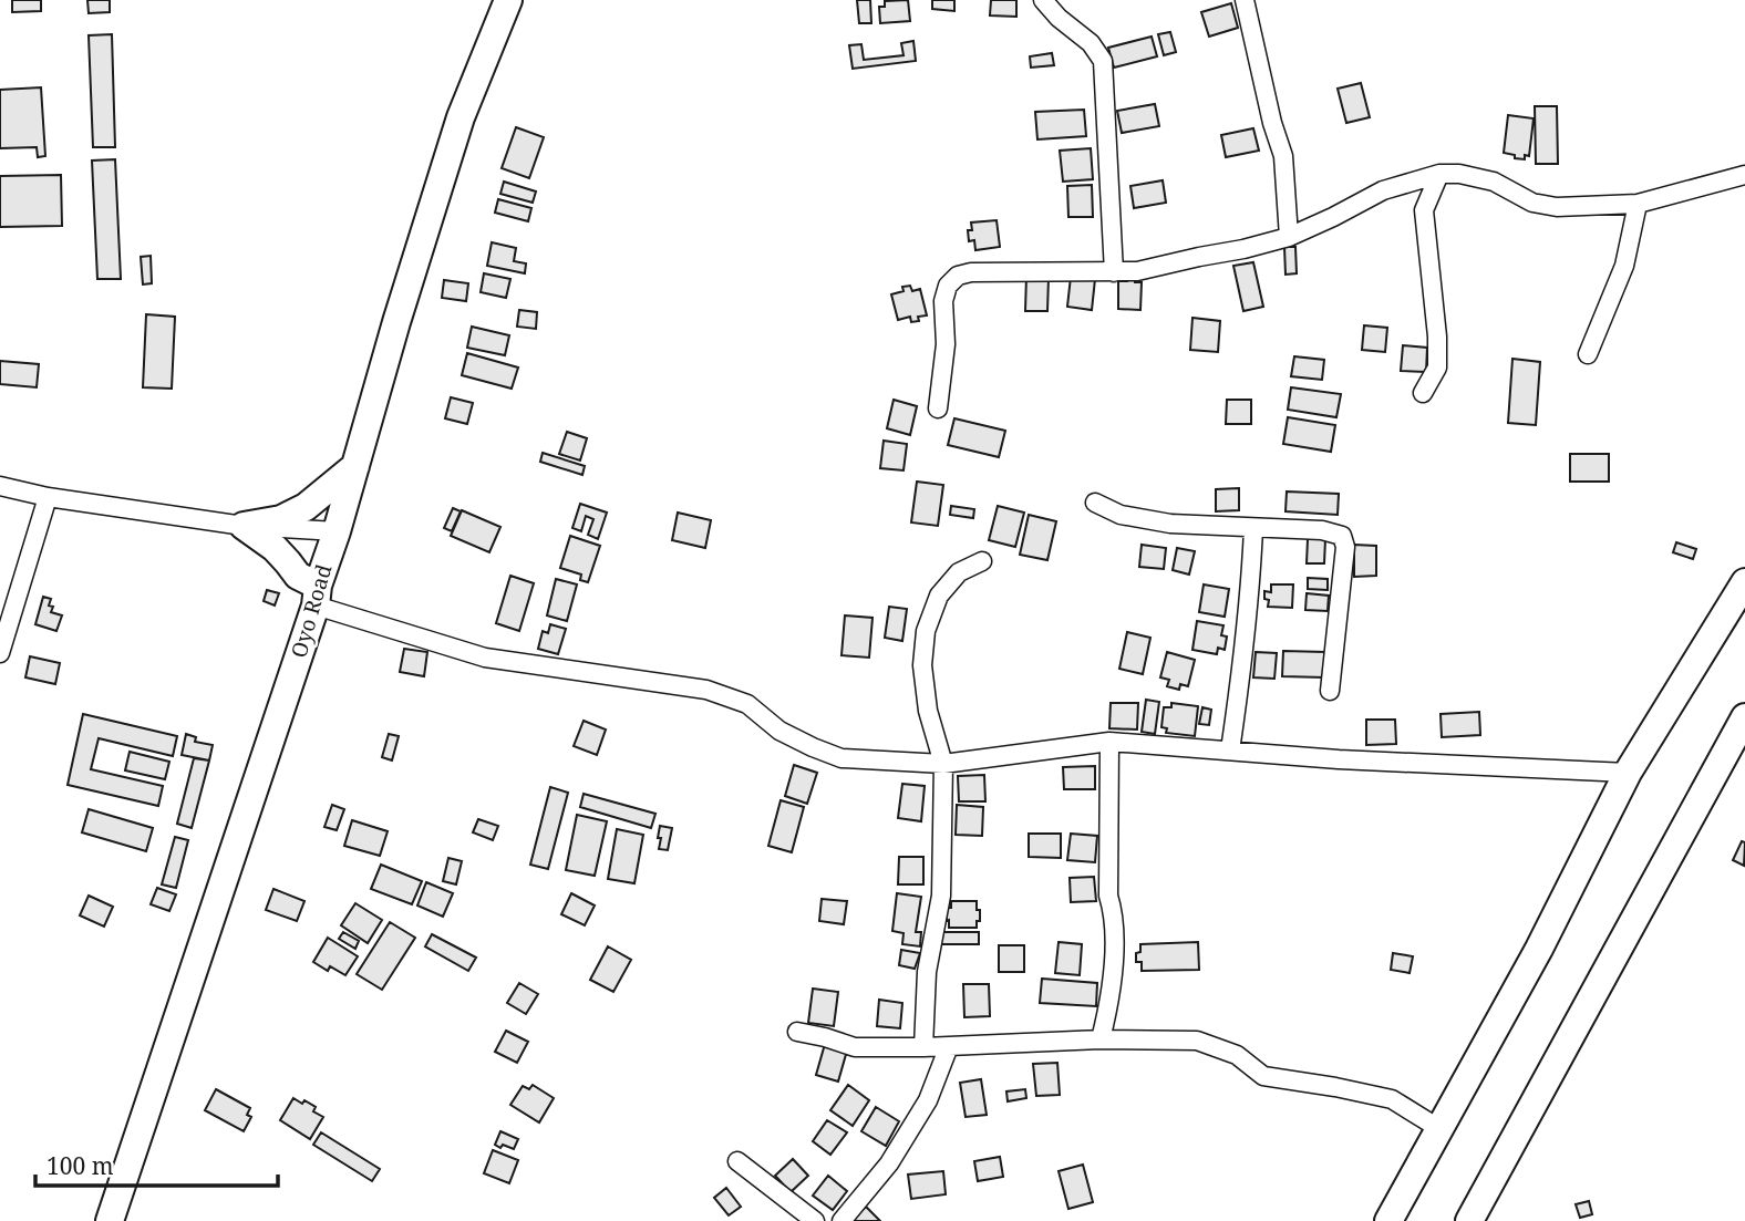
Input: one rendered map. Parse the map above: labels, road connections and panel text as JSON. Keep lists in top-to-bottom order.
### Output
{
  "streets": {
    "highway": ["Oyo Road"]
  },
  "scale_bar": "100 m"
}
